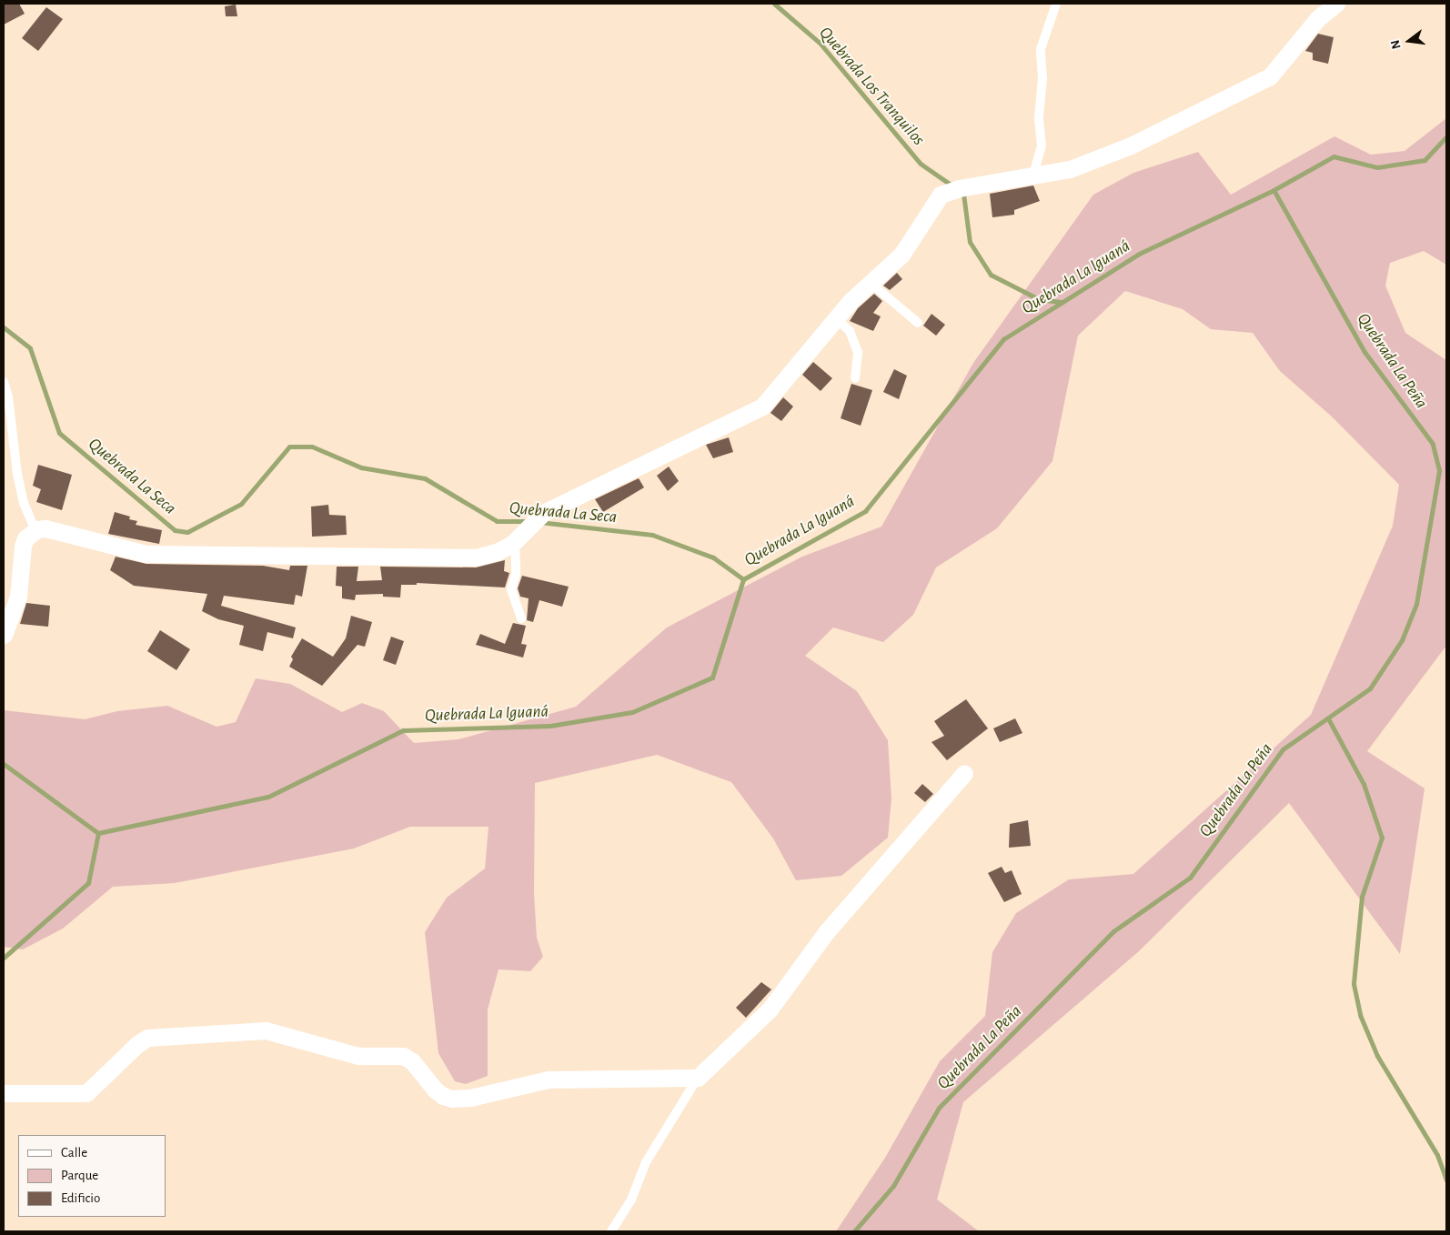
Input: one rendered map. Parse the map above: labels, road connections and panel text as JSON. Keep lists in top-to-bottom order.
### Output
{
  "water": [
    "Quebrada Los Tranquilos",
    "Quebrada La Iguaná",
    "Quebrada La Peña",
    "Quebrada La Seca"
  ],
  "legend": ["Calle", "Parque", "Edificio"],
  "north": "left"
}
